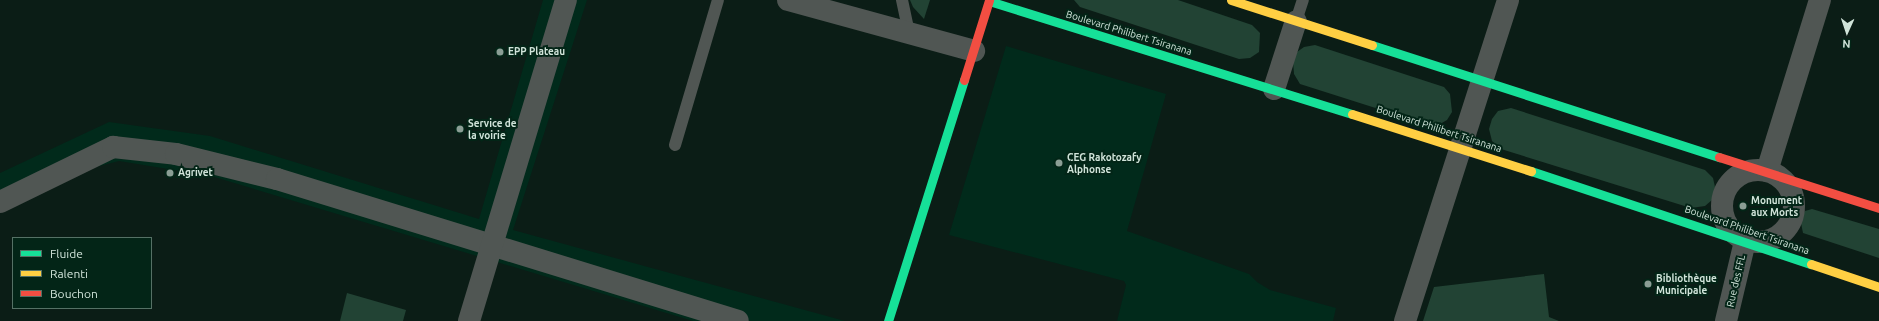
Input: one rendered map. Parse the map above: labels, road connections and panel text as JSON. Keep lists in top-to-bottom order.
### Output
{
  "streets": {
    "street": ["Boulevard Philibert Tsiranana", "Rue des FFL"]
  },
  "crossings": [
    ["Boulevard Philibert Tsiranana", "Rue des FFL"]
  ],
  "places": [
    "EPP Plateau",
    "Service de la voirie",
    "CEG Rakotozafy Alphonse",
    "Agrivet",
    "Monument aux Morts",
    "Bibliothèque Municipale"
  ],
  "legend": ["Fluide", "Ralenti", "Bouchon"],
  "north": "bottom"
}
